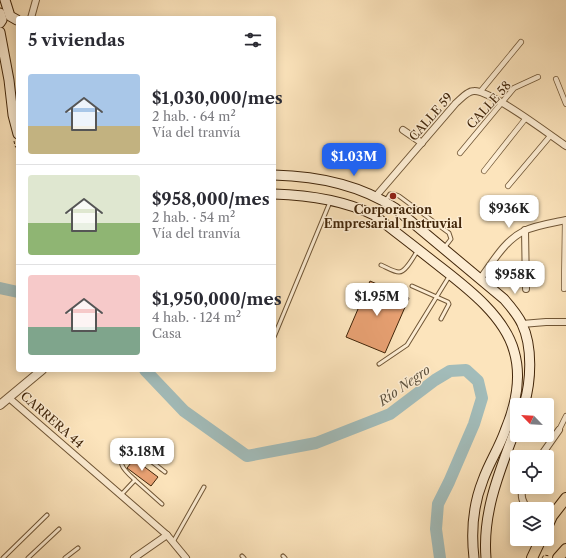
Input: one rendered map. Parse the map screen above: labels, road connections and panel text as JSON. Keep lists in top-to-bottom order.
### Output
{
  "streets": {
    "street": ["CALLE 58", "CALLE 59", "CARRERA 44"]
  },
  "water": ["Río Negro"],
  "places": ["Corporacion Empresarial Instruvial"],
  "north": "top left",
  "page": {
    "heading": "5 viviendas",
    "list": [
      {
        "name": "$1,030,000/mes",
        "note": "2 hab. · 64 m² · Vía del tranvía"
      },
      {
        "name": "$958,000/mes",
        "note": "2 hab. · 54 m² · Vía del tranvía"
      },
      {
        "name": "$1,950,000/mes",
        "note": "4 hab. · 124 m² · Casa"
      }
    ],
    "price": [
      "$1.03M",
      "$936K",
      "$958K",
      "$1.95M",
      "$3.18M"
    ]
  }
}
